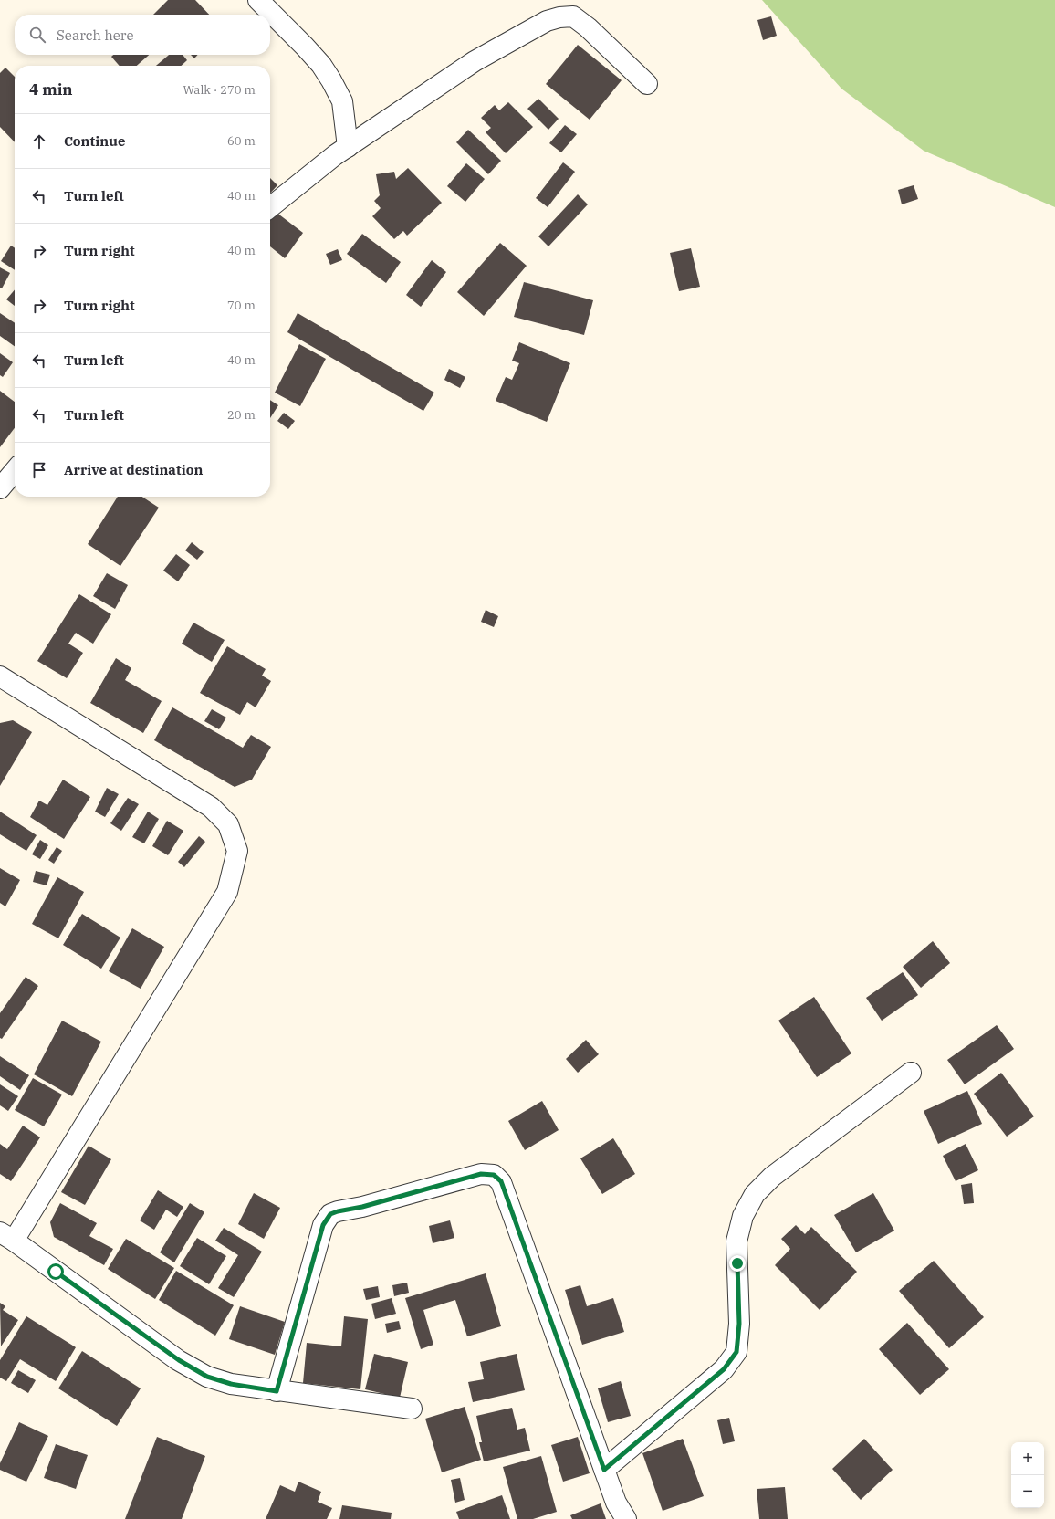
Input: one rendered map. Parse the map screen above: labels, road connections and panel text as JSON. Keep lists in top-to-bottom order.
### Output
{
  "page": {
    "search": "Search here",
    "heading": ["4 min", "Walk · 270 m"],
    "list": [
      ["Continue", "60 m"],
      ["Turn left", "40 m"],
      ["Turn right", "40 m"],
      ["Turn right", "70 m"],
      ["Turn left", "40 m"],
      ["Turn left", "20 m"],
      "Arrive at destination"
    ],
    "map_buttons": ["+", "−"]
  }
}
